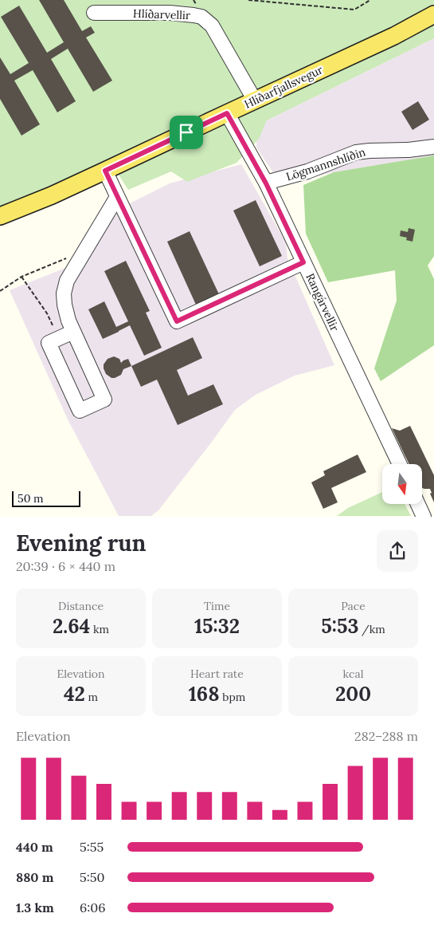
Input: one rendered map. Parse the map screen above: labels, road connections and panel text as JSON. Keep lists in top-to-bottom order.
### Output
{
  "streets": {
    "main road": ["Hlíðarfjallsvegur"],
    "street": ["Hlíðarvellir", "Lögmannshlíðin", "Rangárvellir"]
  },
  "crossings": [
    ["Hlíðarvellir", "Hlíðarfjallsvegur"],
    ["Hlíðarfjallsvegur", "Rangárvellir"],
    ["Lögmannshlíðin", "Rangárvellir"]
  ],
  "scale_bar": "50 m",
  "north": "bottom",
  "page": {
    "scale": "50 m",
    "heading": ["Evening run", "20:39 · 6 × 440 m"],
    "stats": [
      ["Distance", "2.64 km"],
      ["Time", "15:32"],
      ["Pace", "5:53 /km"],
      ["Elevation", "42 m"],
      ["Heart rate", "168 bpm"],
      ["kcal", "200"]
    ],
    "chart": ["Elevation", "282–288 m"],
    "list": [
      {
        "name": "440 m",
        "note": "5:55"
      },
      {
        "name": "880 m",
        "note": "5:50"
      },
      {
        "name": "1.3 km",
        "note": "6:06"
      }
    ]
  }
}
